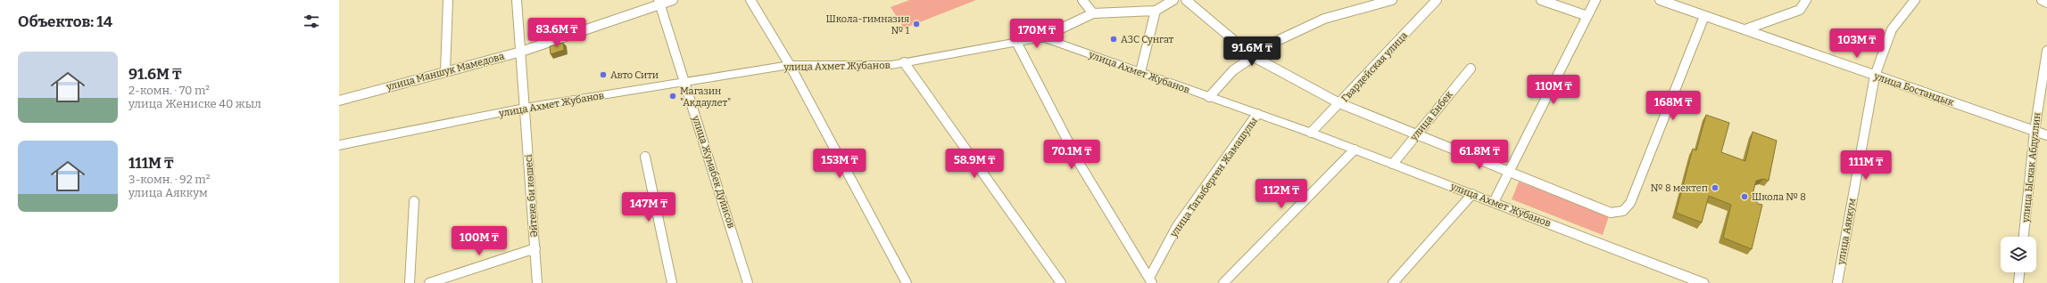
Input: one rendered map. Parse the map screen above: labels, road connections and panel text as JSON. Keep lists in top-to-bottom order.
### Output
{
  "streets": {
    "main road": ["улица Ахмет Жубанов"],
    "street": [
      "Гвардейская улица",
      "улица Маншук Мамедова",
      "улица Бостандык",
      "улица Енбек",
      "улица Ыскак Абдуллин",
      "улица Жумабек Дуйисов",
      "улица Тагыберген Жамашулы",
      "Әйтеке би көшесі",
      "улица Аяккум"
    ]
  },
  "crossings": [
    ["улица Ахмет Жубанов", "Гвардейская улица"],
    ["улица Ахмет Жубанов", "улица Енбек"],
    ["улица Ахмет Жубанов", "улица Жумабек Дуйисов"],
    ["улица Ахмет Жубанов", "улица Тагыберген Жамашулы"],
    ["улица Ахмет Жубанов", "Әйтеке би көшесі"],
    ["улица Маншук Мамедова", "улица Жумабек Дуйисов"],
    ["улица Маншук Мамедова", "Әйтеке би көшесі"],
    ["улица Бостандык", "улица Ыскак Абдуллин"],
    ["улица Бостандык", "улица Аяккум"]
  ],
  "places": [
    "Школа-гимназия № 1",
    "АЗС Сунгат",
    "Авто Сити",
    "Магазин \"Акдаулет\"",
    "№ 8 мектеп",
    "Школа № 8"
  ],
  "page": {
    "heading": "Объектов: 14",
    "price": [
      "83.6M ₸",
      "170M ₸",
      "103M ₸",
      "91.6M ₸",
      "110M ₸",
      "168M ₸",
      "70.1M ₸",
      "61.8M ₸",
      "153M ₸",
      "58.9M ₸",
      "111M ₸",
      "112M ₸",
      "147M ₸",
      "100M ₸"
    ],
    "list": [
      {
        "name": "91.6M ₸",
        "note": "2-комн. · 70 m² · улица Жениске 40 жыл"
      },
      {
        "name": "111M ₸",
        "note": "3-комн. · 92 m² · улица Аяккум"
      }
    ]
  }
}
